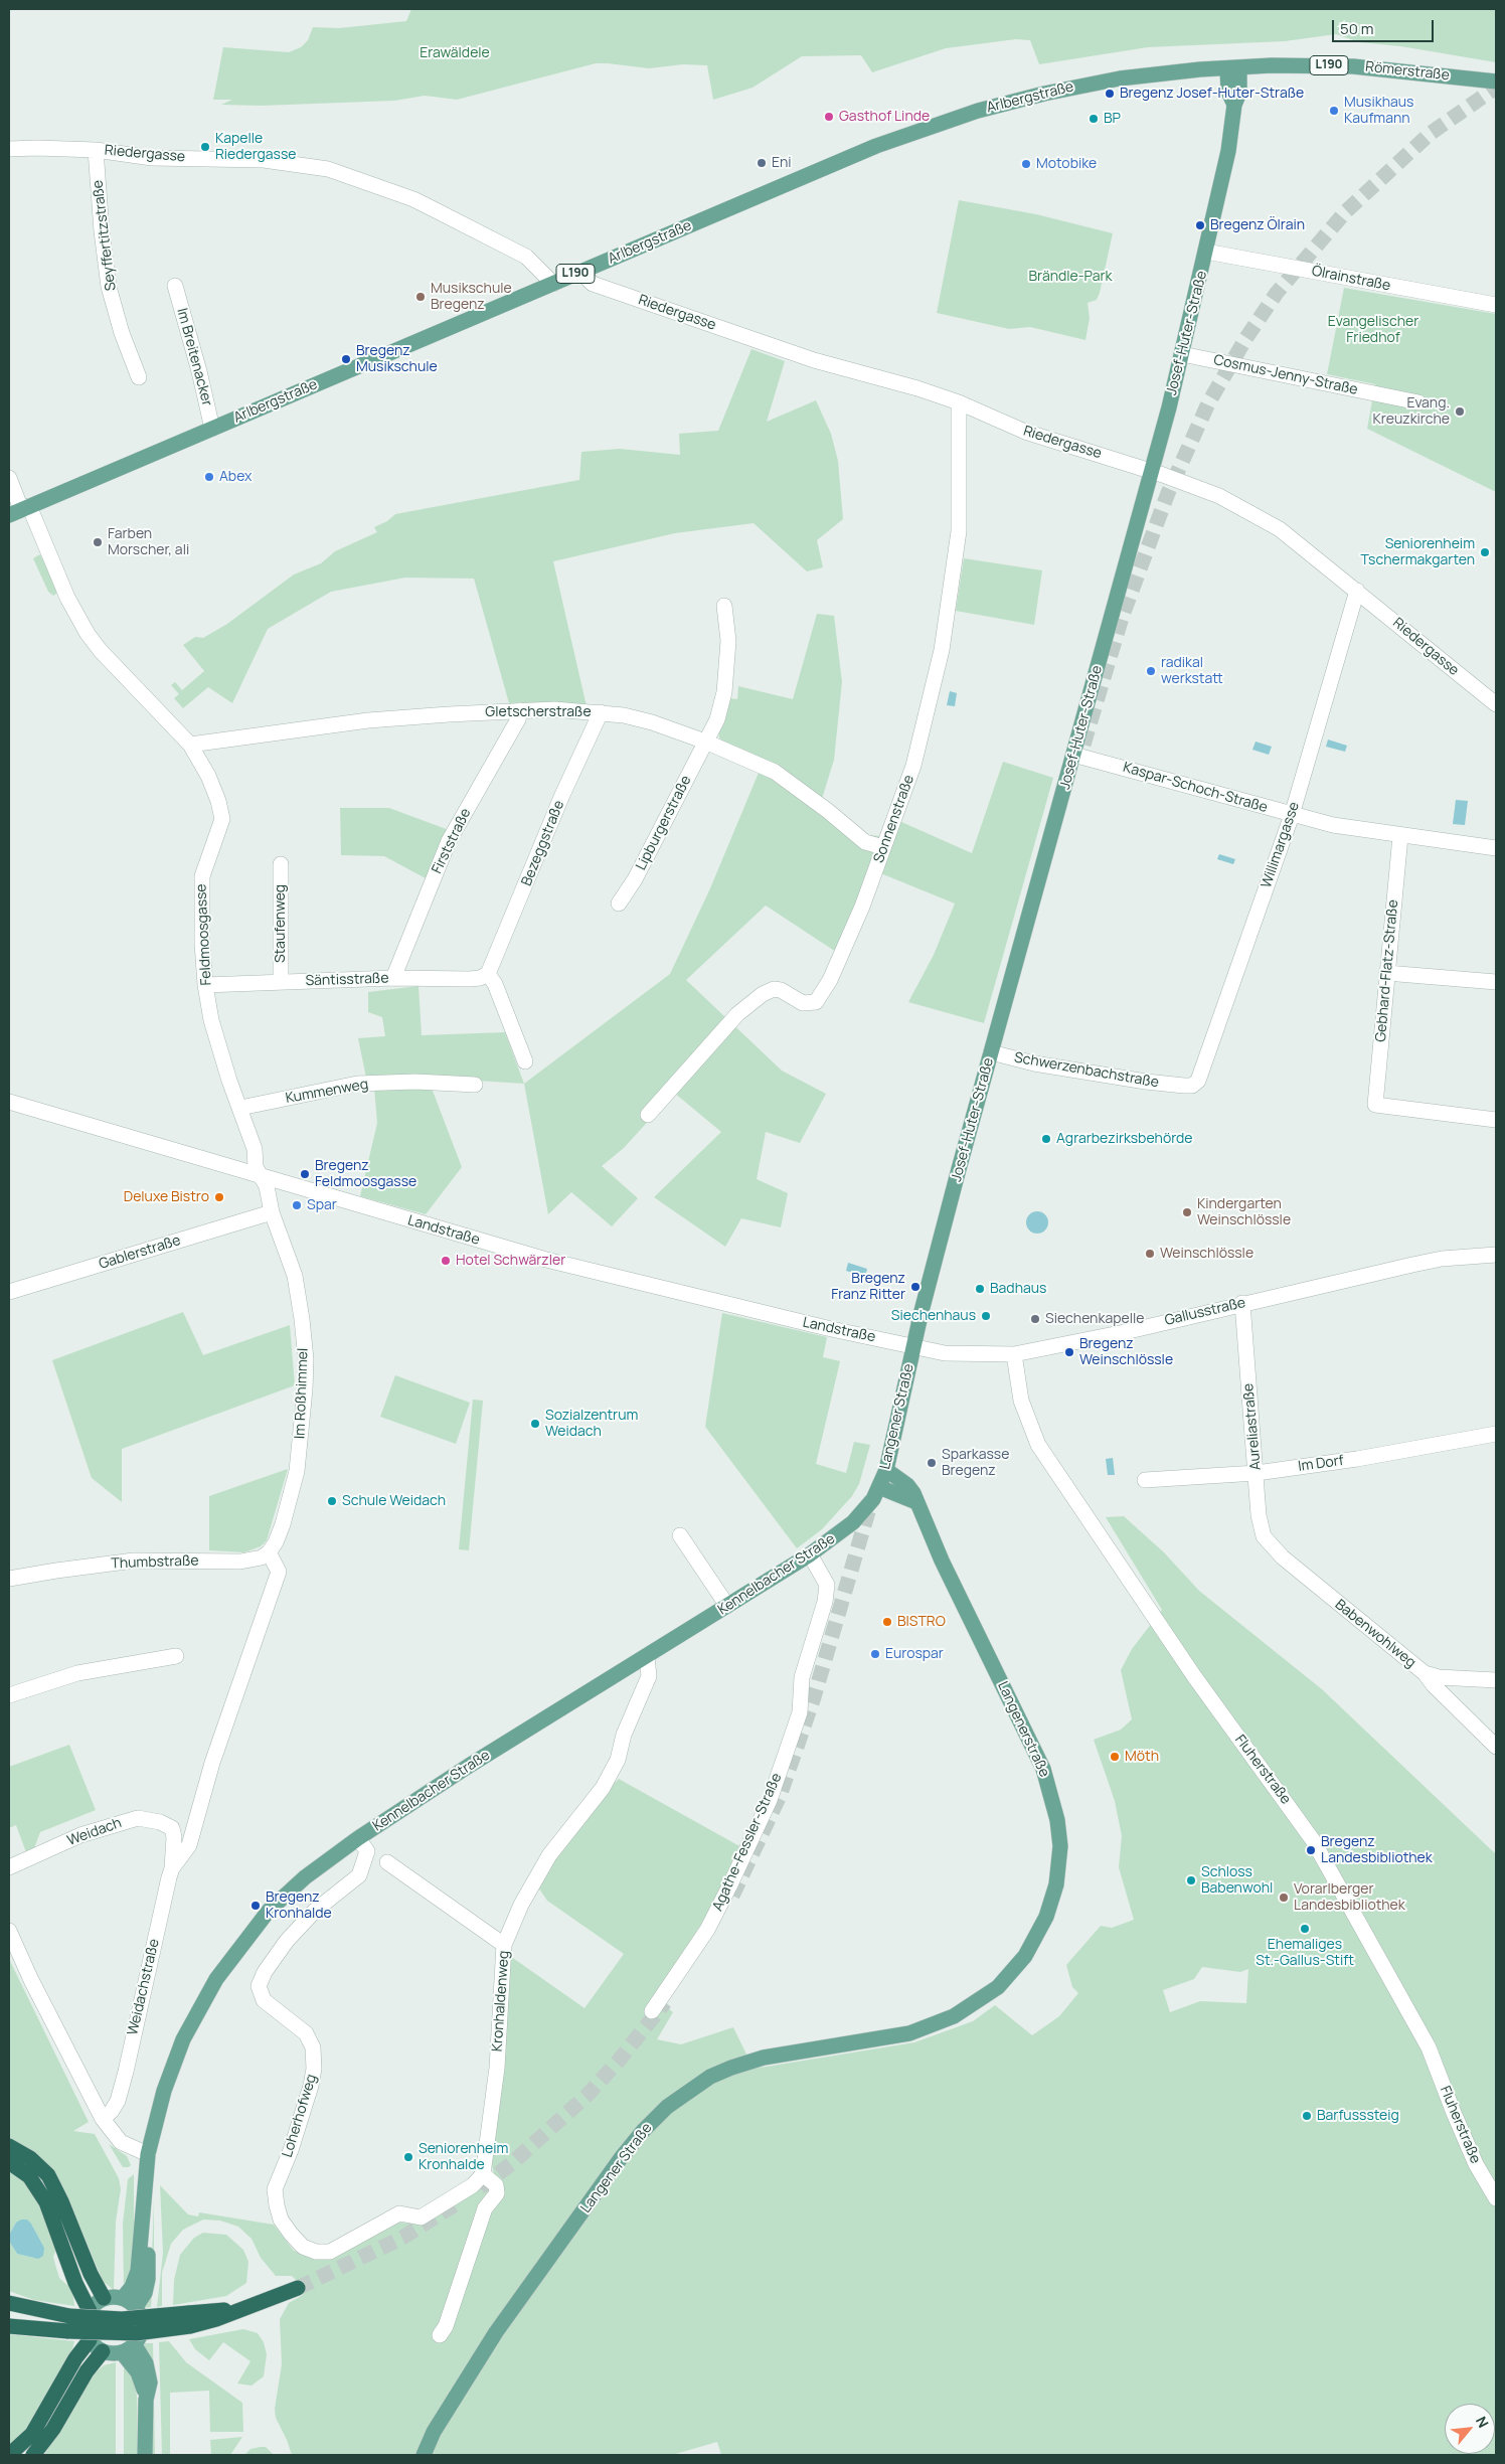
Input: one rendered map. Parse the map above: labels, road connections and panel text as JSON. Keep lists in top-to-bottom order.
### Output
{
  "streets": {
    "main road": [
      "L190",
      "Römerstraße",
      "Arlbergstraße",
      "Josef-Huter-Straße",
      "Langener Straße",
      "Kennelbacher Straße",
      "Langenerstraße"
    ],
    "street": [
      "Riedergasse",
      "Seyffertitzstraße",
      "Ölrainstraße",
      "Im Breitenacker",
      "Cosmus-Jenny-Straße",
      "Gletscherstraße",
      "Kaspar-Schoch-Straße",
      "Sonnenstraße",
      "Lipburgerstraße",
      "Firststraße",
      "Bezeggstraße",
      "Willimargasse",
      "Staufenweg",
      "Feldmoosgasse",
      "Gebhard-Flatz-Straße",
      "Säntisstraße",
      "Schwerzenbachstraße",
      "Kummenweg",
      "Landstraße",
      "Gablerstraße",
      "Gallusstraße",
      "Im Roßhimmel",
      "Aureliastraße",
      "Im Dorf",
      "Thumbstraße",
      "Babenwohlweg",
      "Fluherstraße",
      "Weidach",
      "Agathe-Fessler-Straße",
      "Weidachstraße",
      "Kronhaldenweg",
      "Loherhofweg"
    ]
  },
  "crossings": [
    ["Römerstraße", "Arlbergstraße"],
    ["Römerstraße", "Josef-Huter-Straße"],
    ["Arlbergstraße", "Riedergasse"],
    ["Arlbergstraße", "Josef-Huter-Straße"],
    ["Arlbergstraße", "Im Breitenacker"],
    ["Arlbergstraße", "Feldmoosgasse"],
    ["Riedergasse", "Seyffertitzstraße"],
    ["Riedergasse", "Josef-Huter-Straße"],
    ["Riedergasse", "Sonnenstraße"],
    ["Riedergasse", "Willimargasse"],
    ["Ölrainstraße", "Josef-Huter-Straße"],
    ["Josef-Huter-Straße", "Cosmus-Jenny-Straße"],
    ["Josef-Huter-Straße", "Kaspar-Schoch-Straße"],
    ["Josef-Huter-Straße", "Schwerzenbachstraße"],
    ["Josef-Huter-Straße", "Landstraße"],
    ["Josef-Huter-Straße", "Gallusstraße"],
    ["Josef-Huter-Straße", "Langener Straße"],
    ["Gletscherstraße", "Sonnenstraße"],
    ["Gletscherstraße", "Lipburgerstraße"],
    ["Gletscherstraße", "Firststraße"],
    ["Gletscherstraße", "Bezeggstraße"],
    ["Gletscherstraße", "Feldmoosgasse"],
    ["Kaspar-Schoch-Straße", "Willimargasse"],
    ["Kaspar-Schoch-Straße", "Gebhard-Flatz-Straße"],
    ["Firststraße", "Säntisstraße"],
    ["Bezeggstraße", "Säntisstraße"],
    ["Willimargasse", "Schwerzenbachstraße"],
    ["Staufenweg", "Säntisstraße"],
    ["Feldmoosgasse", "Säntisstraße"],
    ["Feldmoosgasse", "Kummenweg"],
    ["Feldmoosgasse", "Landstraße"],
    ["Feldmoosgasse", "Im Roßhimmel"],
    ["Landstraße", "Gallusstraße"],
    ["Landstraße", "Im Roßhimmel"],
    ["Landstraße", "Langener Straße"],
    ["Gablerstraße", "Im Roßhimmel"],
    ["Gallusstraße", "Langener Straße"],
    ["Gallusstraße", "Aureliastraße"],
    ["Gallusstraße", "Fluherstraße"],
    ["Im Roßhimmel", "Thumbstraße"],
    ["Im Roßhimmel", "Weidachstraße"],
    ["Langener Straße", "Kennelbacher Straße"],
    ["Langener Straße", "Langenerstraße"],
    ["Aureliastraße", "Im Dorf"],
    ["Aureliastraße", "Babenwohlweg"],
    ["Thumbstraße", "Weidachstraße"],
    ["Kennelbacher Straße", "Agathe-Fessler-Straße"],
    ["Kennelbacher Straße", "Kronhaldenweg"],
    ["Kennelbacher Straße", "Loherhofweg"],
    ["Weidach", "Weidachstraße"],
    ["Kronhaldenweg", "Loherhofweg"]
  ],
  "parks": ["Erawäldele", "Brändle-Park", "Evangelischer Friedhof"],
  "places": [
    "Bregenz Josef-Huter-Straße",
    "Musikhaus Kaufmann",
    "Gasthof Linde",
    "BP",
    "Kapelle Riedergasse",
    "Eni",
    "Motobike",
    "Bregenz Ölrain",
    "Musikschule Bregenz",
    "Bregenz Musikschule",
    "Evang. Kreuzkirche",
    "Abex",
    "Farben Morscher, ali",
    "Seniorenheim Tschermakgarten",
    "radikal werkstatt",
    "Agrarbezirksbehörde",
    "Bregenz Feldmoosgasse",
    "Deluxe Bistro",
    "Spar",
    "Kindergarten Weinschlössle",
    "Weinschlössle",
    "Hotel Schwärzler",
    "Bregenz Franz Ritter",
    "Badhaus",
    "Siechenhaus",
    "Siechenkapelle",
    "Bregenz Weinschlössle",
    "Sozialzentrum Weidach",
    "Sparkasse Bregenz",
    "Schule Weidach",
    "BISTRO",
    "Eurospar",
    "Möth",
    "Bregenz Landesbibliothek",
    "Schloss Babenwohl",
    "Vorarlberger Landesbibliothek",
    "Bregenz Kronhalde",
    "Ehemaliges St.-Gallus-Stift",
    "Barfusssteig",
    "Seniorenheim Kronhalde"
  ],
  "scale_bar": "50 m",
  "north": "top right"
}
